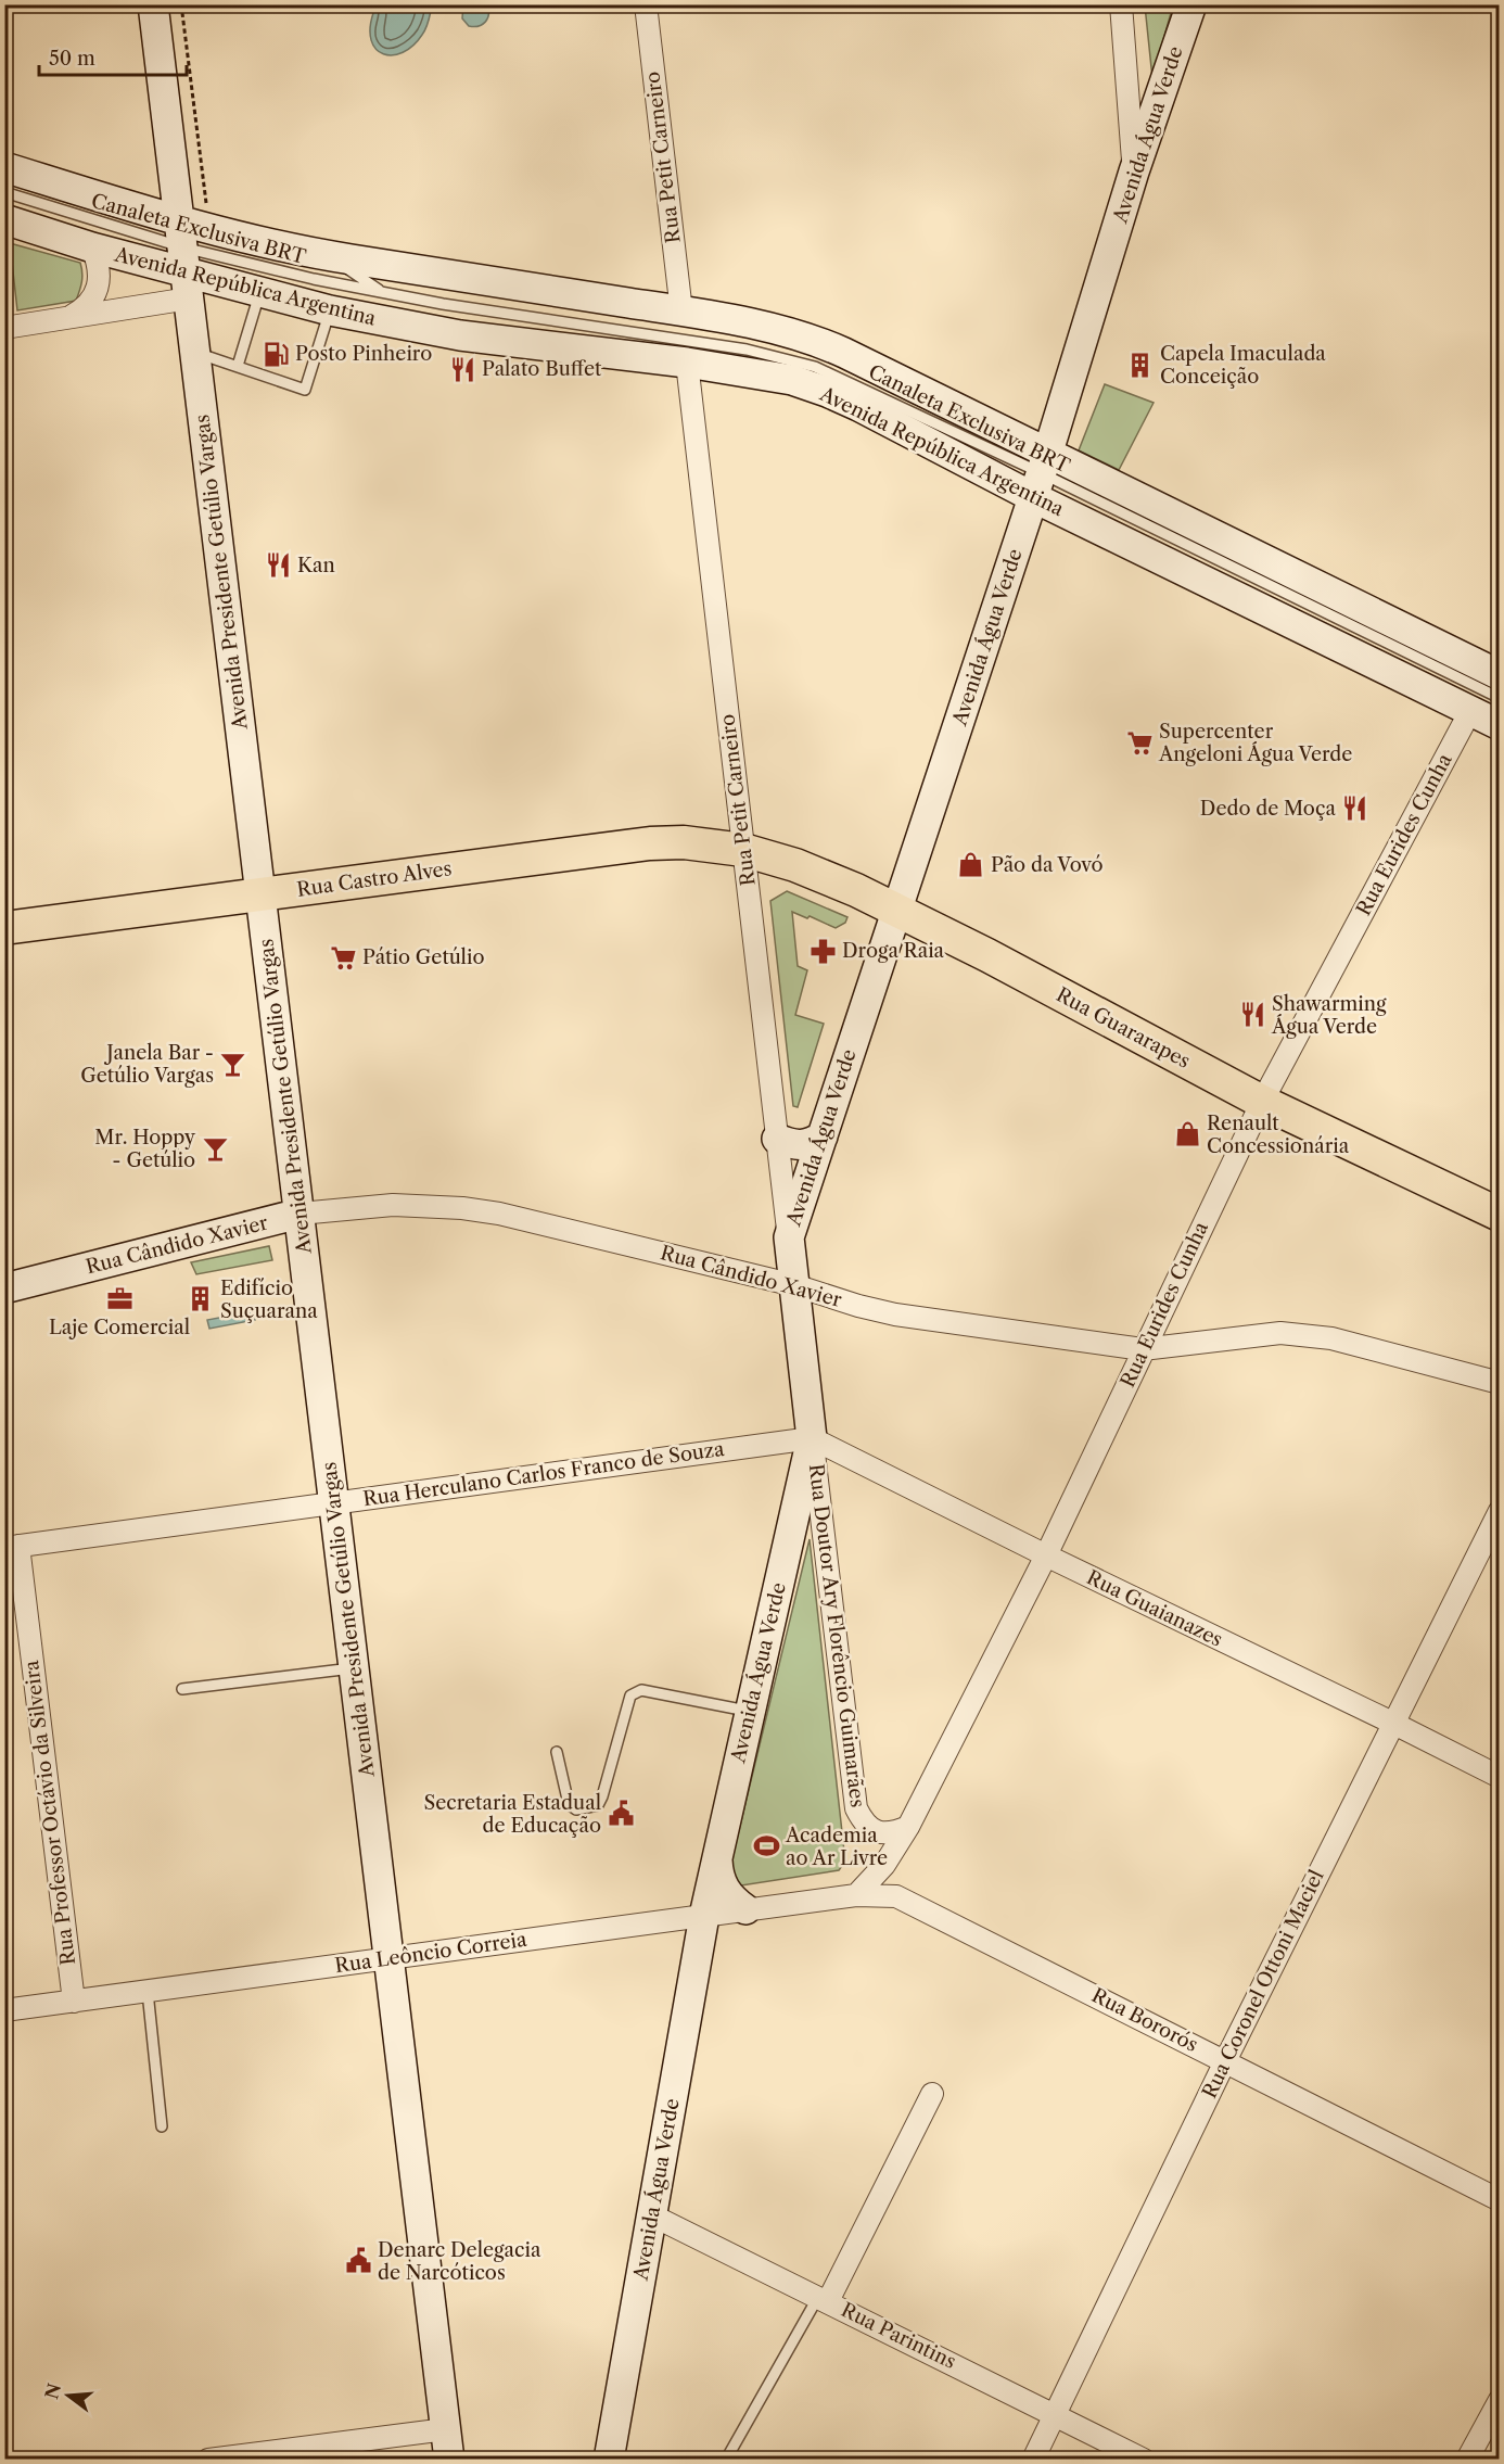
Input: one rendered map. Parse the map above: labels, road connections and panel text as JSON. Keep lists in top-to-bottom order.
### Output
{
  "streets": {
    "main road": [
      "Avenida Água Verde",
      "Avenida República Argentina",
      "Avenida Presidente Getúlio Vargas",
      "Rua Castro Alves",
      "Rua Guararapes",
      "Rua Cândido Xavier"
    ],
    "street": [
      "Rua Petit Carneiro",
      "Rua Eurides Cunha",
      "Rua Herculano Carlos Franco de Souza",
      "Rua Guaianazes",
      "Rua Doutor Ary Florêncio Guimarães",
      "Rua Professor Octávio da Silveira",
      "Rua Leôncio Correia",
      "Rua Coronel Ottoni Maciel",
      "Rua Bororós",
      "Rua Parintins"
    ],
    "lane": ["Canaleta Exclusiva BRT"]
  },
  "crossings": [
    ["Avenida Água Verde", "Rua Petit Carneiro"],
    ["Avenida Água Verde", "Canaleta Exclusiva BRT"],
    ["Avenida Água Verde", "Avenida República Argentina"],
    ["Avenida Água Verde", "Rua Guararapes"],
    ["Avenida Água Verde", "Rua Cândido Xavier"],
    ["Avenida Água Verde", "Rua Herculano Carlos Franco de Souza"],
    ["Avenida Água Verde", "Rua Guaianazes"],
    ["Avenida Água Verde", "Rua Doutor Ary Florêncio Guimarães"],
    ["Avenida Água Verde", "Rua Leôncio Correia"],
    ["Avenida Água Verde", "Rua Parintins"],
    ["Rua Petit Carneiro", "Avenida República Argentina"],
    ["Rua Petit Carneiro", "Rua Castro Alves"],
    ["Rua Petit Carneiro", "Rua Guararapes"],
    ["Canaleta Exclusiva BRT", "Avenida República Argentina"],
    ["Canaleta Exclusiva BRT", "Avenida Presidente Getúlio Vargas"],
    ["Avenida República Argentina", "Avenida Presidente Getúlio Vargas"],
    ["Avenida República Argentina", "Rua Eurides Cunha"],
    ["Avenida Presidente Getúlio Vargas", "Rua Castro Alves"],
    ["Avenida Presidente Getúlio Vargas", "Rua Cândido Xavier"],
    ["Avenida Presidente Getúlio Vargas", "Rua Herculano Carlos Franco de Souza"],
    ["Avenida Presidente Getúlio Vargas", "Rua Leôncio Correia"],
    ["Rua Eurides Cunha", "Rua Guararapes"],
    ["Rua Eurides Cunha", "Rua Cândido Xavier"],
    ["Rua Eurides Cunha", "Rua Guaianazes"],
    ["Rua Eurides Cunha", "Rua Doutor Ary Florêncio Guimarães"],
    ["Rua Eurides Cunha", "Rua Leôncio Correia"],
    ["Rua Eurides Cunha", "Rua Bororós"],
    ["Rua Castro Alves", "Rua Guararapes"],
    ["Rua Herculano Carlos Franco de Souza", "Rua Guaianazes"],
    ["Rua Herculano Carlos Franco de Souza", "Rua Doutor Ary Florêncio Guimarães"],
    ["Rua Herculano Carlos Franco de Souza", "Rua Professor Octávio da Silveira"],
    ["Rua Guaianazes", "Rua Doutor Ary Florêncio Guimarães"],
    ["Rua Guaianazes", "Rua Coronel Ottoni Maciel"],
    ["Rua Professor Octávio da Silveira", "Rua Leôncio Correia"],
    ["Rua Leôncio Correia", "Rua Bororós"],
    ["Rua Coronel Ottoni Maciel", "Rua Bororós"],
    ["Rua Coronel Ottoni Maciel", "Rua Parintins"]
  ],
  "places": {
    "fuel station": ["Posto Pinheiro"],
    "building": ["Capela Imaculada Conceição", "Edifício Suçuarana"],
    "restaurant": [
      "Palato Buffet",
      "Kan",
      "Dedo de Moça",
      "Shawarming Água Verde"
    ],
    "supermarket": ["Supercenter Angeloni Água Verde", "Pátio Getúlio"],
    "shop": ["Pão da Vovó", "Renault Concessionária"],
    "pharmacy": ["Droga Raia"],
    "bar": ["Janela Bar - Getúlio Vargas", "Mr. Hoppy - Getúlio"],
    "office": ["Laje Comercial"],
    "public building": ["Secretaria Estadual de Educação", "Denarc Delegacia de Narcóticos"],
    "sports": ["Academia ao Ar Livre"]
  },
  "scale_bar": "50 m",
  "north": "left"
}
